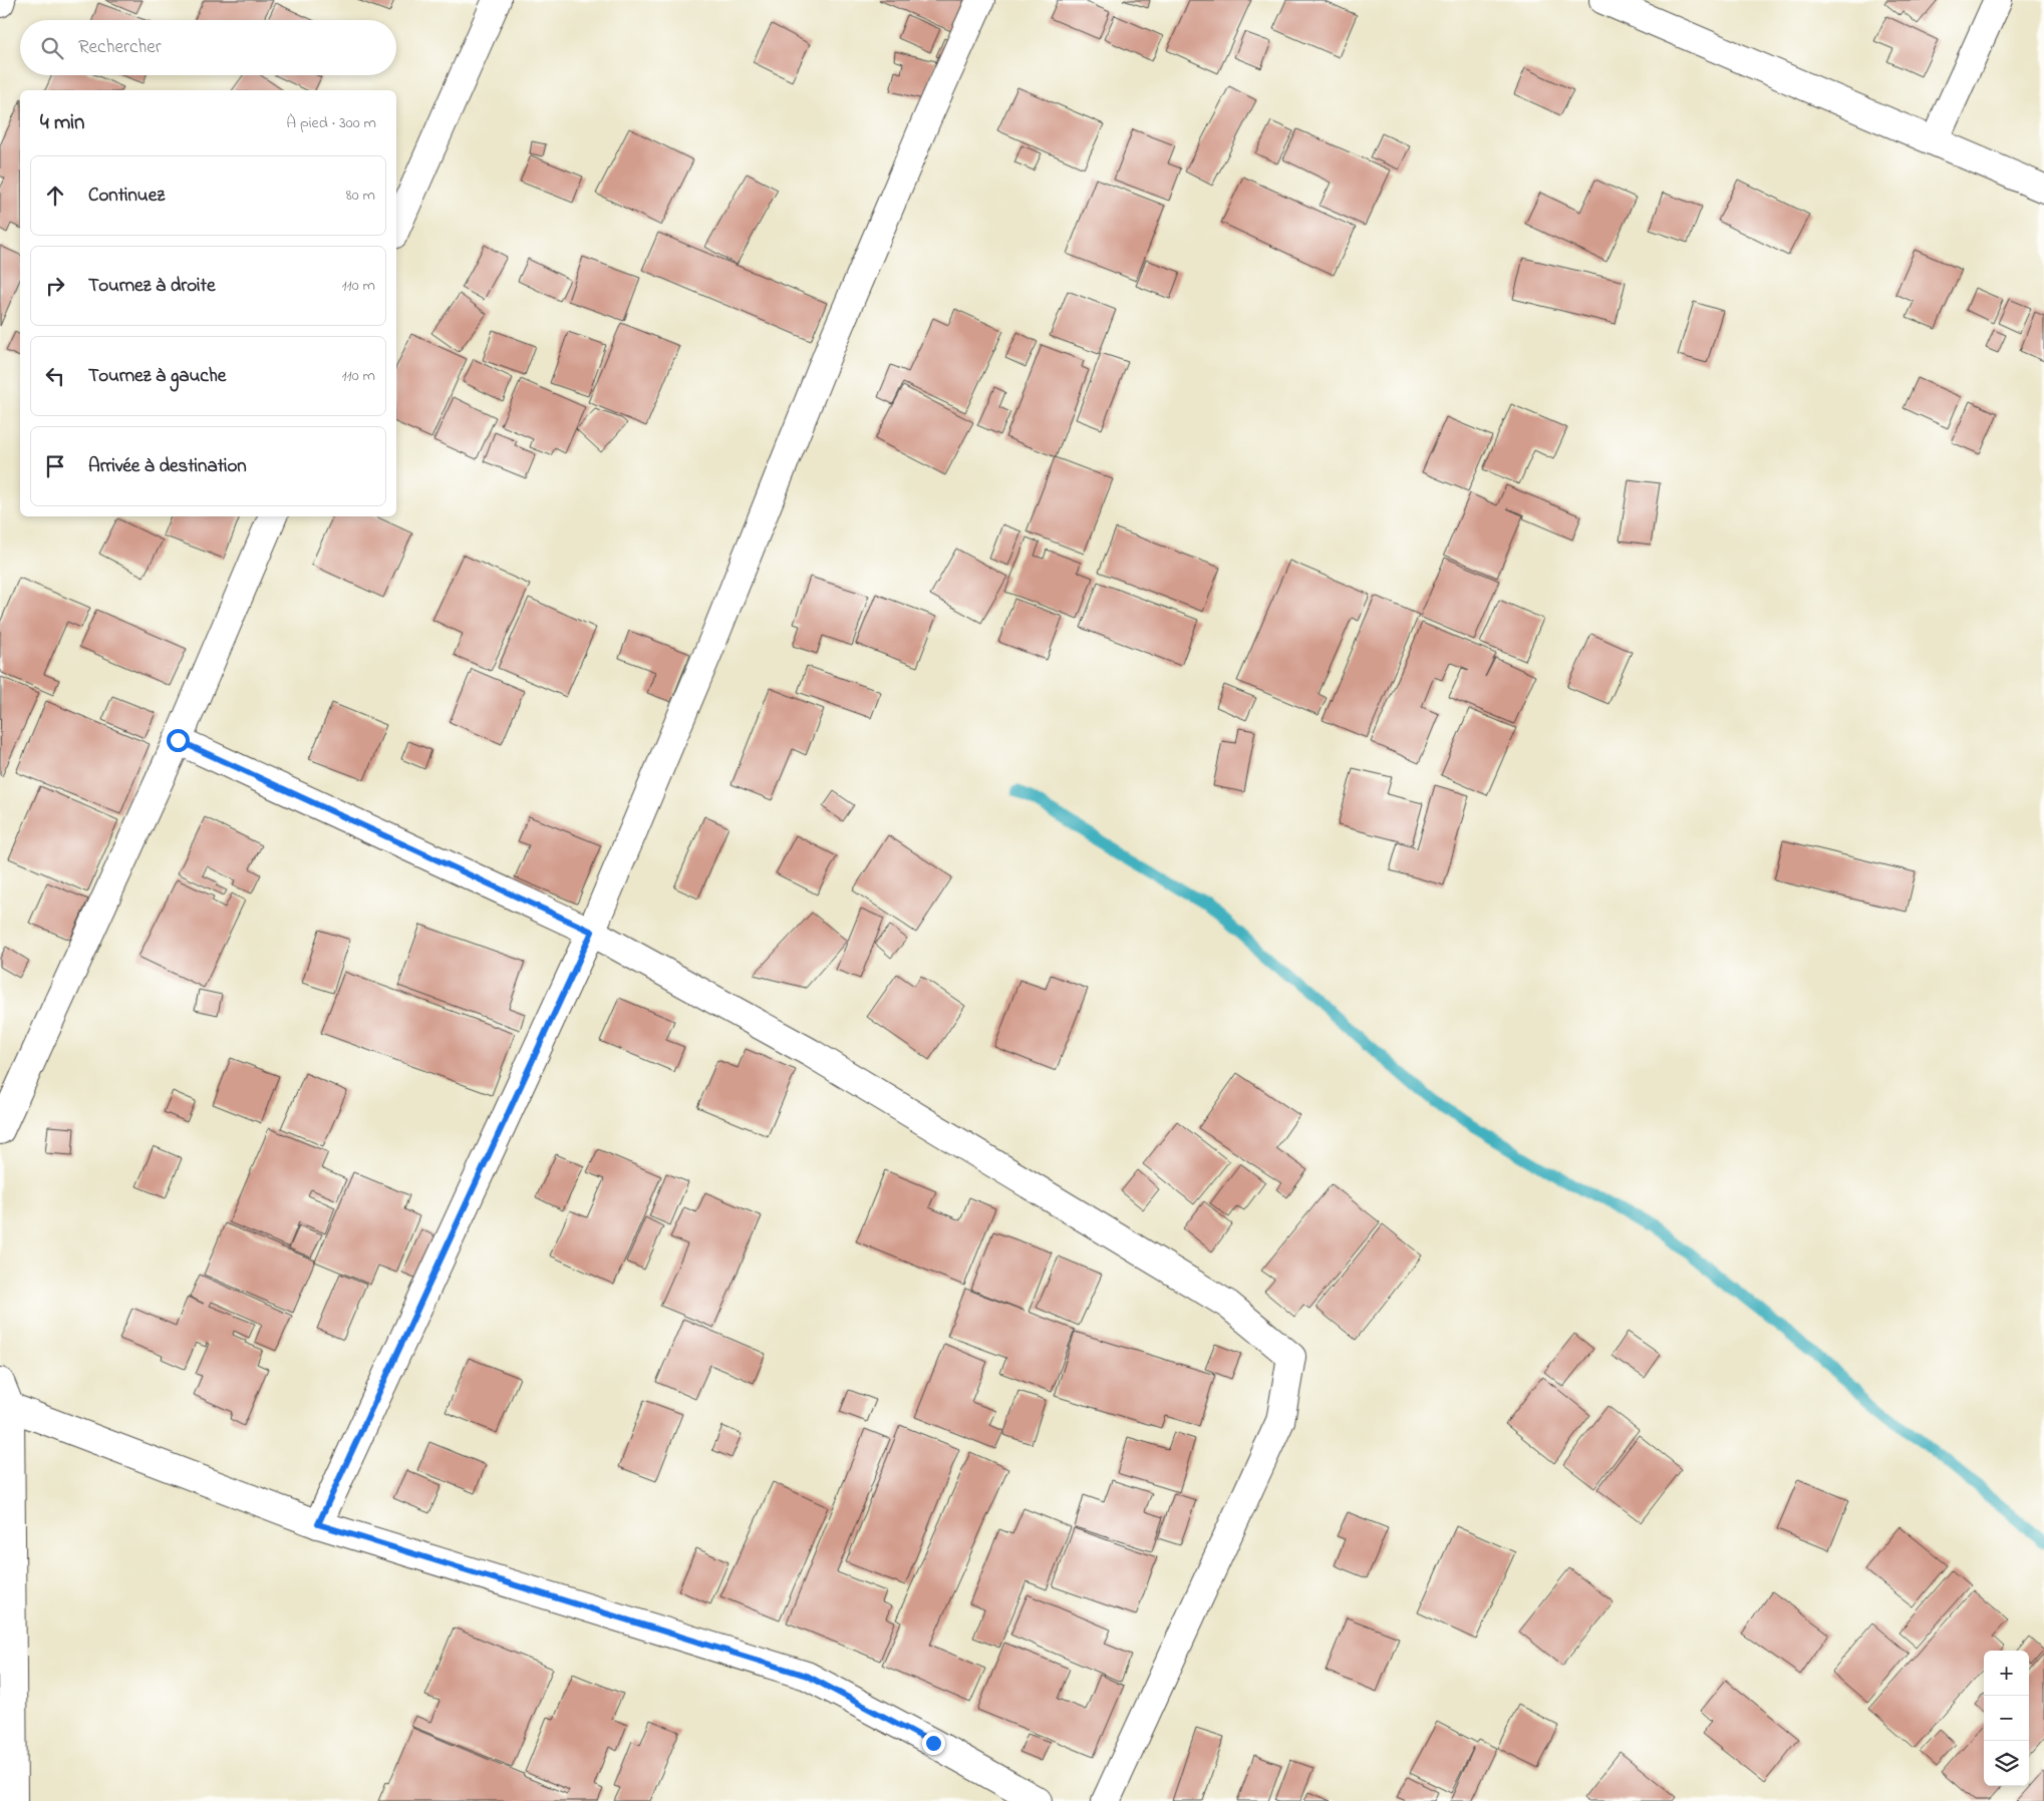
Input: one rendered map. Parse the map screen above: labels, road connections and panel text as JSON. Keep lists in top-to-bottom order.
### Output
{
  "page": {
    "search": "Rechercher",
    "heading": ["4 min", "À pied · 300 m"],
    "list": [
      ["Continuez", "80 m"],
      ["Tournez à droite", "110 m"],
      ["Tournez à gauche", "110 m"],
      "Arrivée à destination"
    ],
    "map_buttons": ["+", "−"]
  }
}
